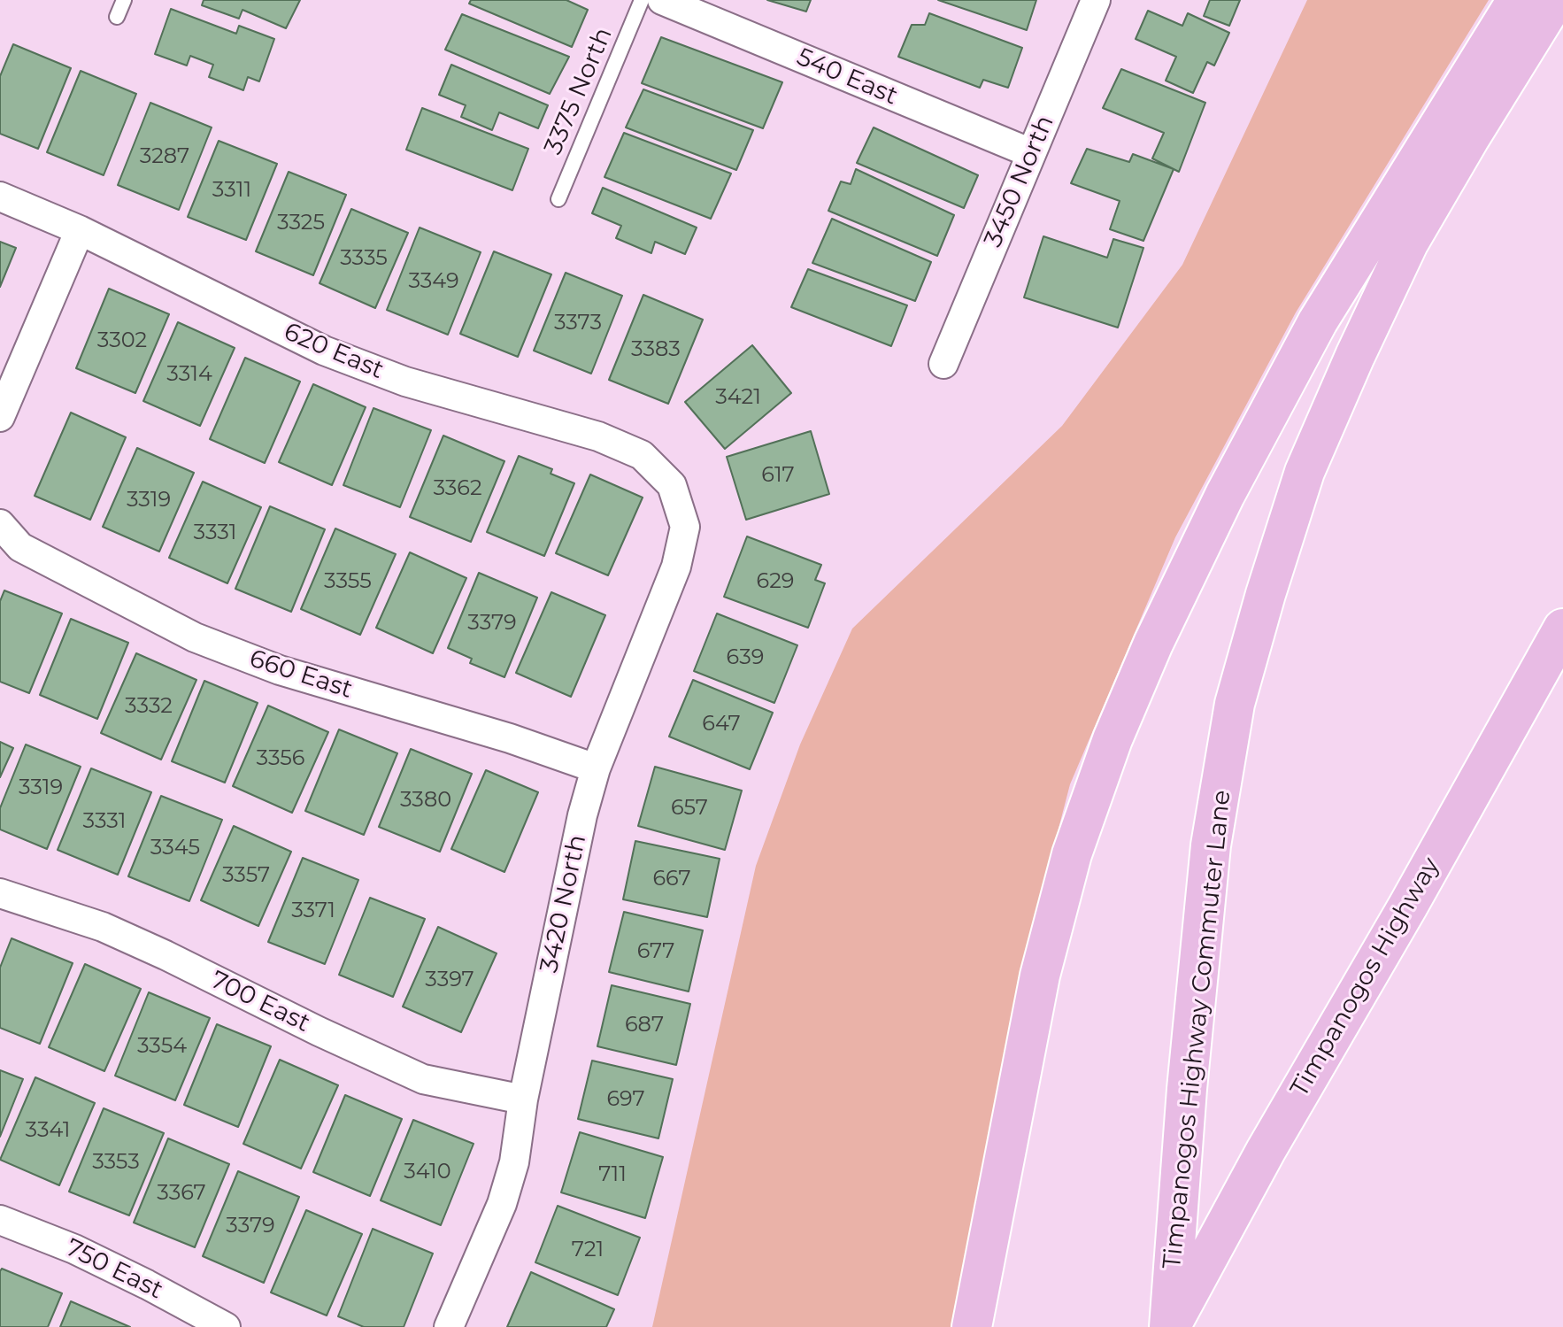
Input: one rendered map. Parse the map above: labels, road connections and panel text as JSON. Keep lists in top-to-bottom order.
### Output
{
  "streets": {
    "main road": ["Timpanogos Highway", "Timpanogos Highway Commuter Lane"],
    "street": [
      "540 East",
      "3450 North",
      "620 East",
      "660 East",
      "3420 North",
      "700 East",
      "750 East"
    ],
    "lane": ["3375 North"]
  },
  "crossings": [
    ["540 East", "3450 North"],
    ["620 East", "3420 North"],
    ["660 East", "3420 North"],
    ["3420 North", "700 East"],
    ["Timpanogos Highway", "Timpanogos Highway Commuter Lane"]
  ],
  "house_numbers": [
    "3287",
    "3311",
    "3325",
    "3335",
    "3349",
    "3373",
    "3302",
    "3383",
    "3314",
    "3421",
    "617",
    "3362",
    "3319",
    "3331",
    "3355",
    "629",
    "3379",
    "639",
    "3332",
    "647",
    "3356",
    "3319",
    "3380",
    "657",
    "3331",
    "3345",
    "3357",
    "667",
    "3371",
    "677",
    "3397",
    "687",
    "3354",
    "697",
    "3341",
    "3353",
    "3410",
    "711",
    "3367",
    "3379",
    "721"
  ]
}
